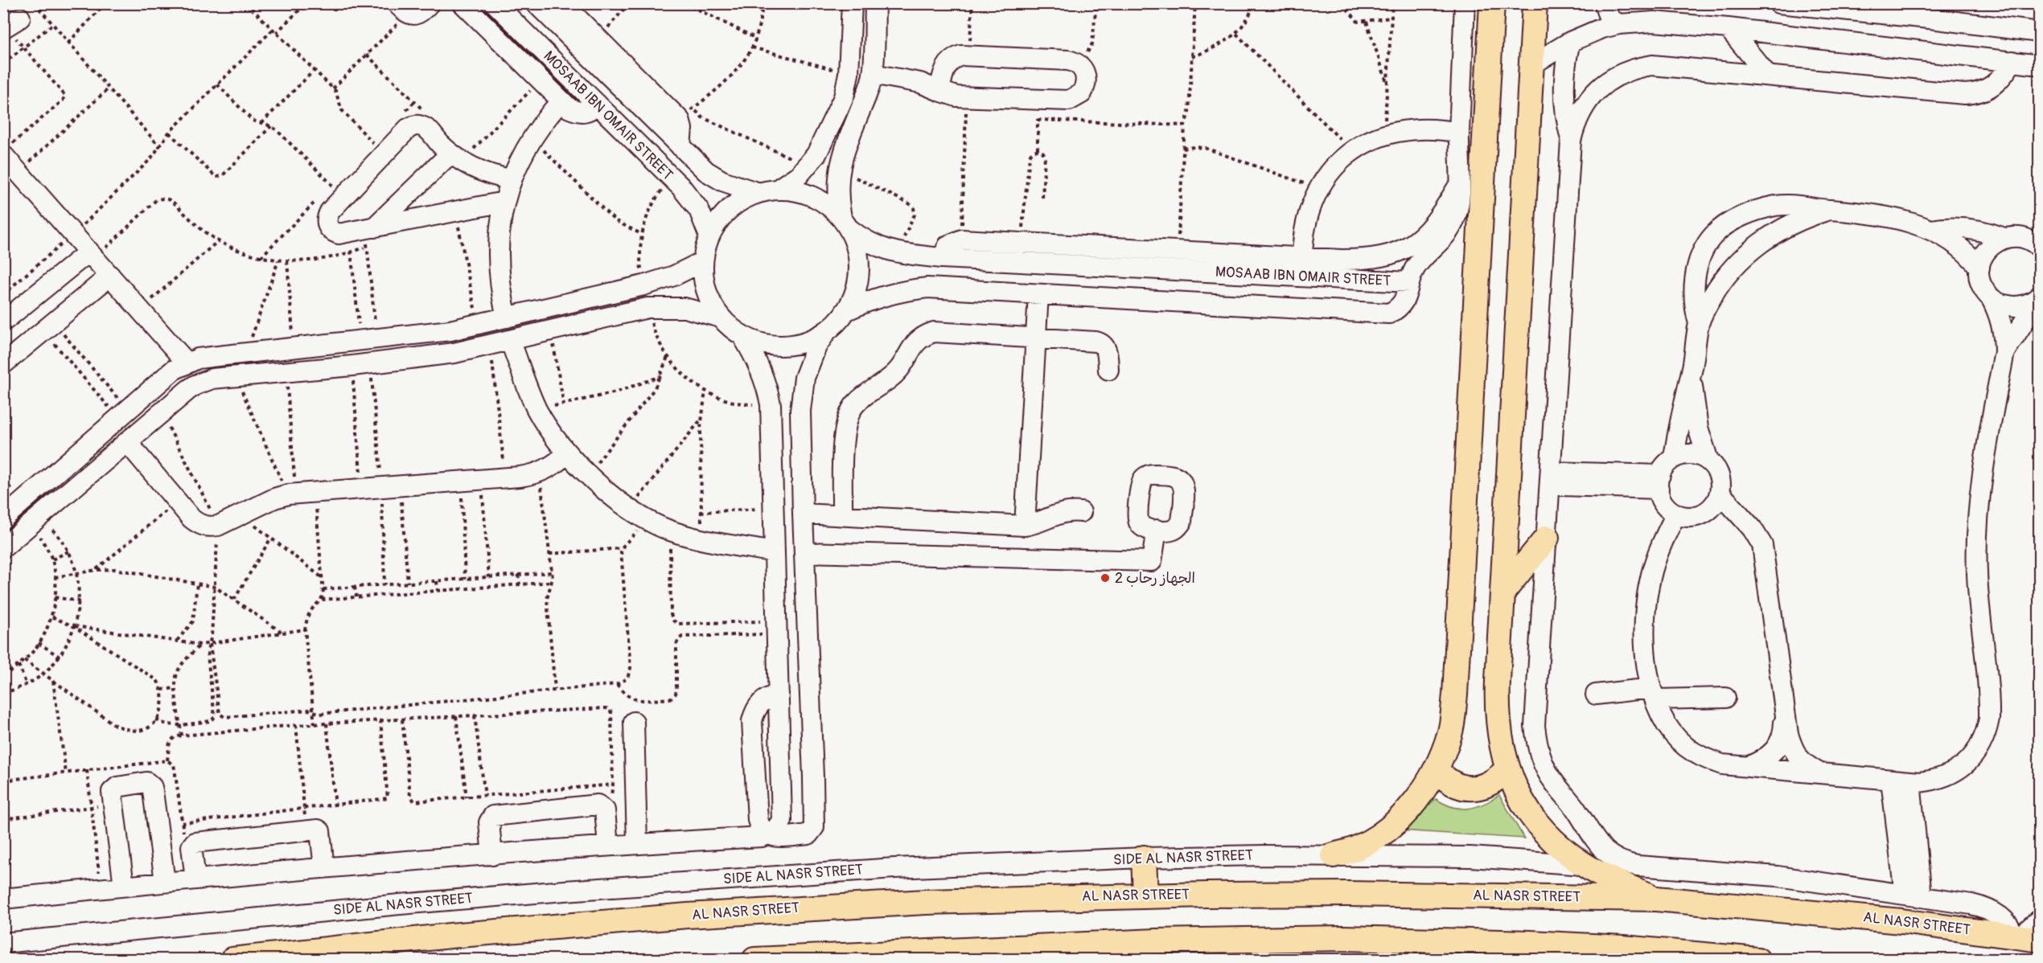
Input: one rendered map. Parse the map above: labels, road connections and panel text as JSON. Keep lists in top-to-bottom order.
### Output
{
  "streets": {
    "main road": ["AL NASR STREET"],
    "street": ["MOSAAB IBN OMAIR STREET", "SIDE AL NASR STREET"]
  },
  "places": ["الجهاز رحاب 2"]
}
